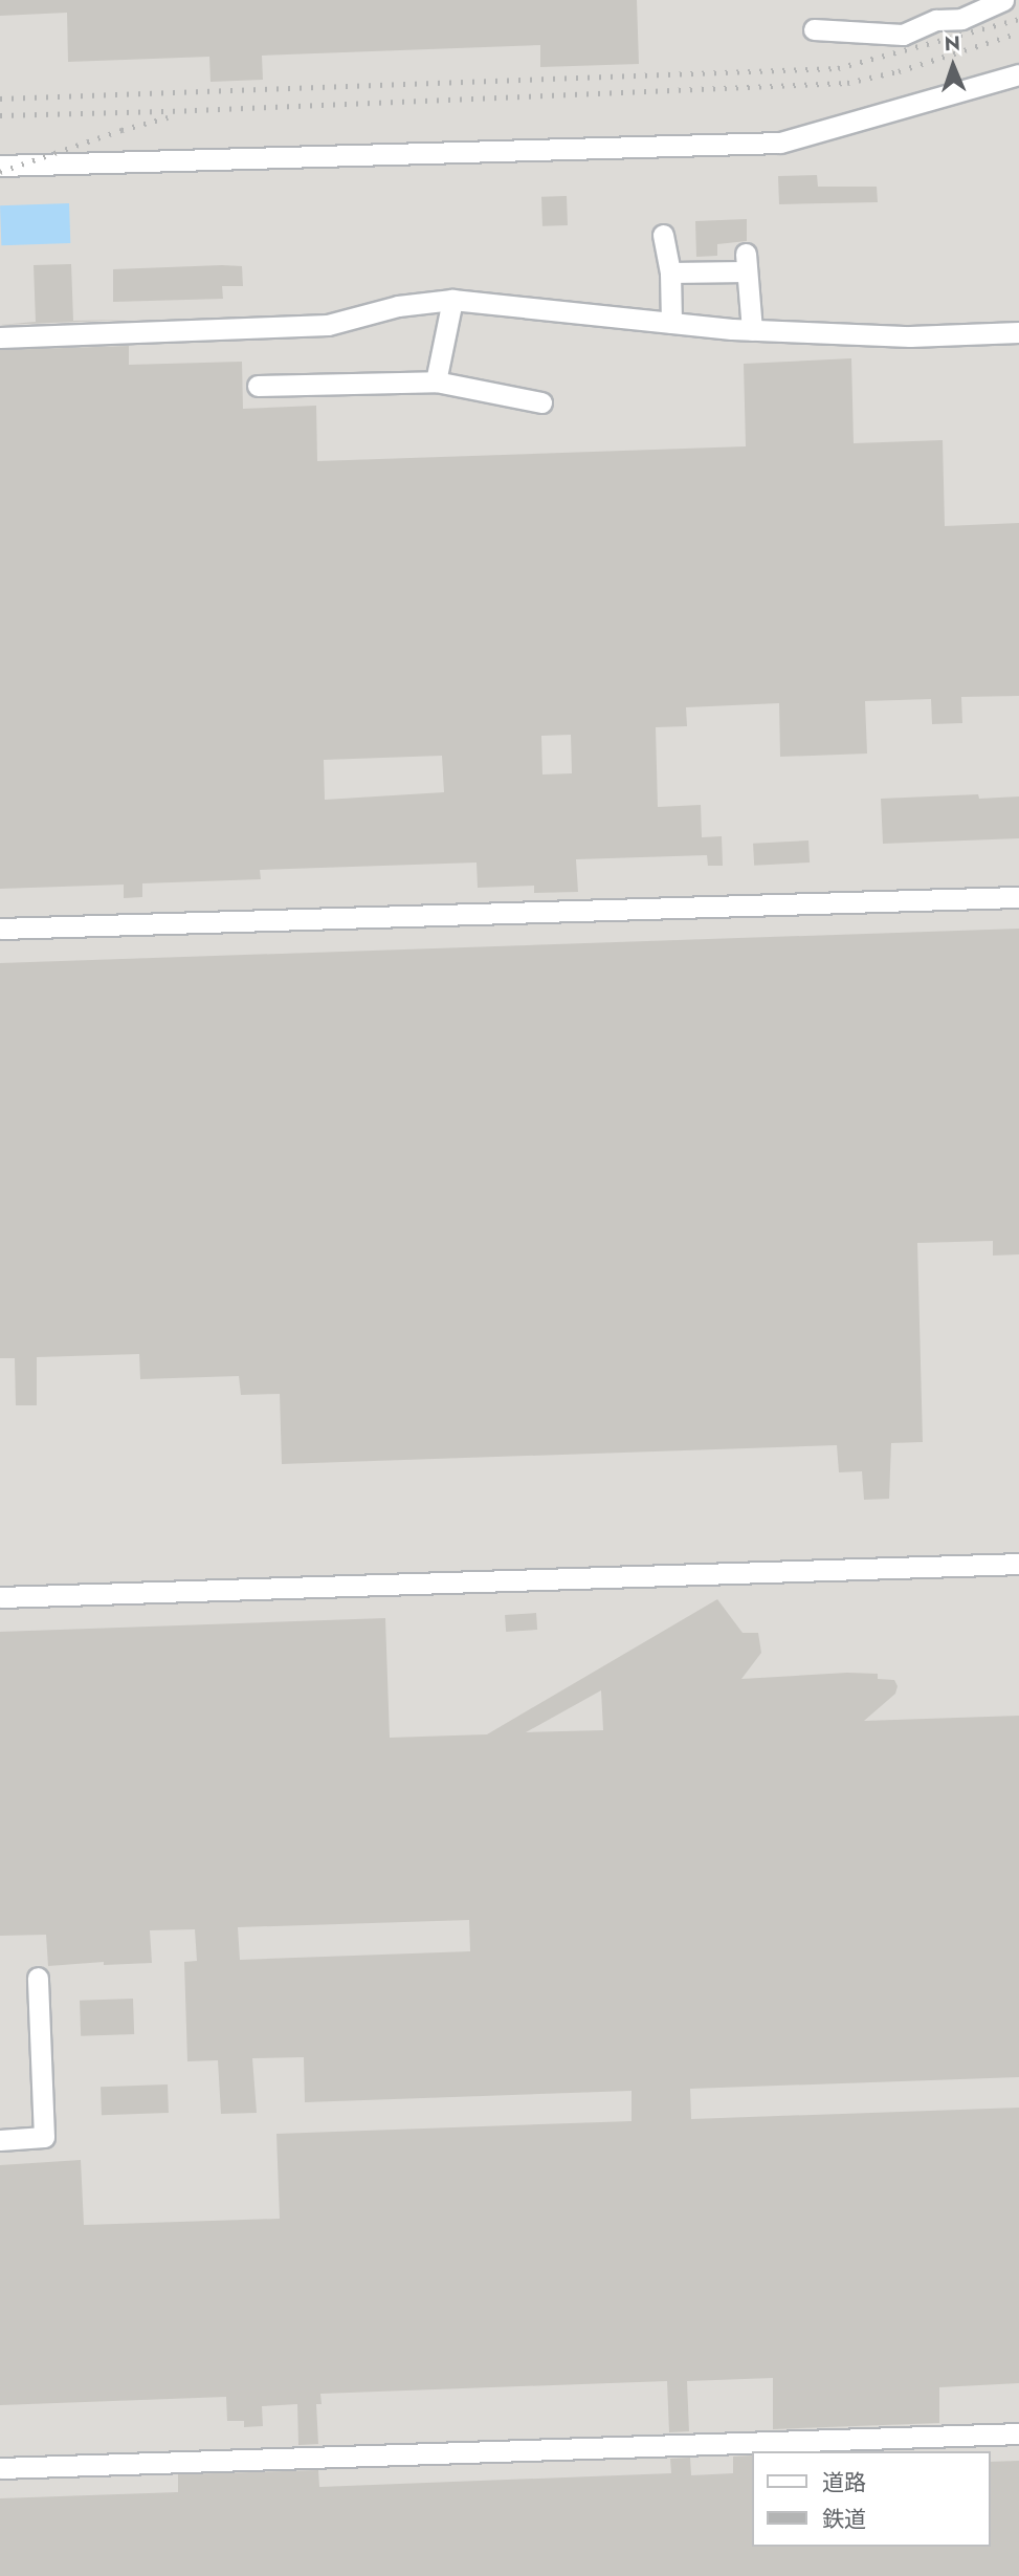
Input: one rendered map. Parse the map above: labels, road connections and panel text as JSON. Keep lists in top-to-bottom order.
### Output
{
  "legend": ["道路", "鉄道"],
  "north": "top"
}
